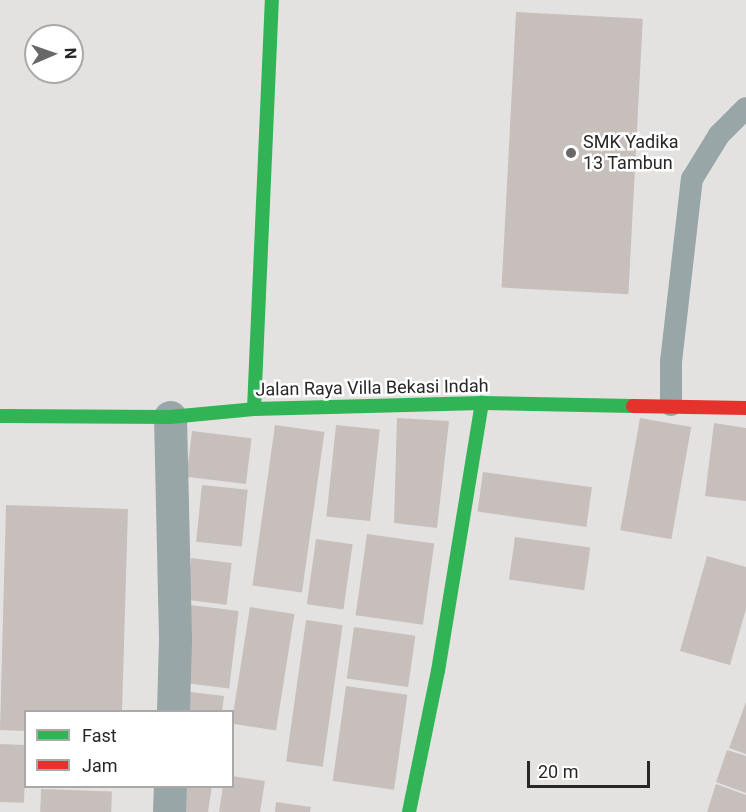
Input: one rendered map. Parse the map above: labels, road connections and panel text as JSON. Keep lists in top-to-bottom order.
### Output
{
  "streets": {
    "street": ["Jalan Raya Villa Bekasi Indah"]
  },
  "places": ["SMK Yadika 13 Tambun"],
  "legend": ["Fast", "Jam"],
  "scale_bar": "20 m",
  "north": "right"
}
